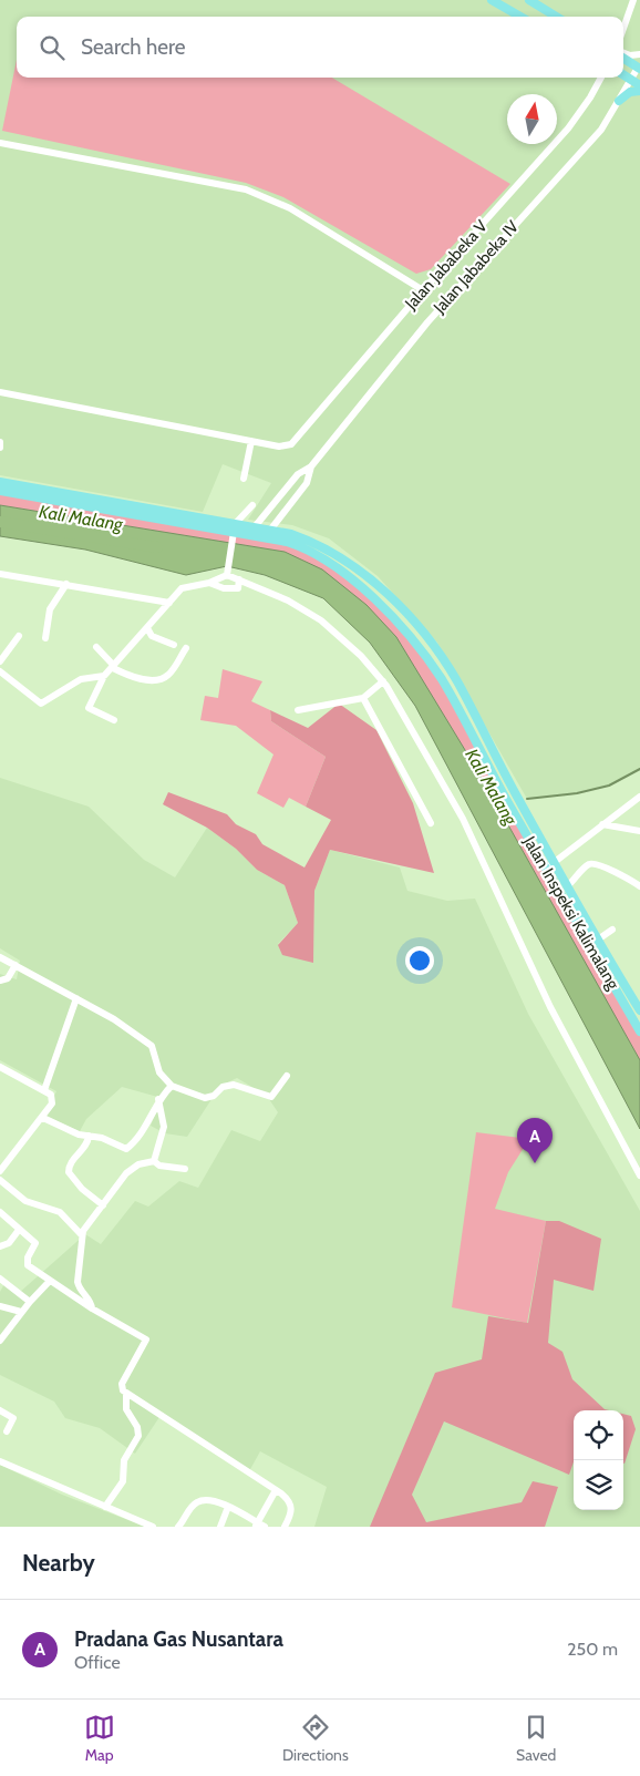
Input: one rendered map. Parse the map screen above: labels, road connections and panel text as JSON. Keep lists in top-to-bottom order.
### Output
{
  "streets": {
    "main road": ["Jalan Inspeksi Kalimalang"],
    "street": ["Jalan Jababeka V", "Jalan Jababeka IV"]
  },
  "crossings": [
    ["Jalan Jababeka IV", "Jalan Inspeksi Kalimalang"]
  ],
  "water": ["Kali Malang"],
  "north": "top",
  "page": {
    "search": "Search here",
    "pins": "A",
    "heading": "Nearby",
    "list": [
      {
        "mark": "A",
        "name": "Pradana Gas Nusantara",
        "note": "Office",
        "value": "250 m"
      }
    ],
    "nav": ["Map", "Directions", "Saved"]
  }
}
